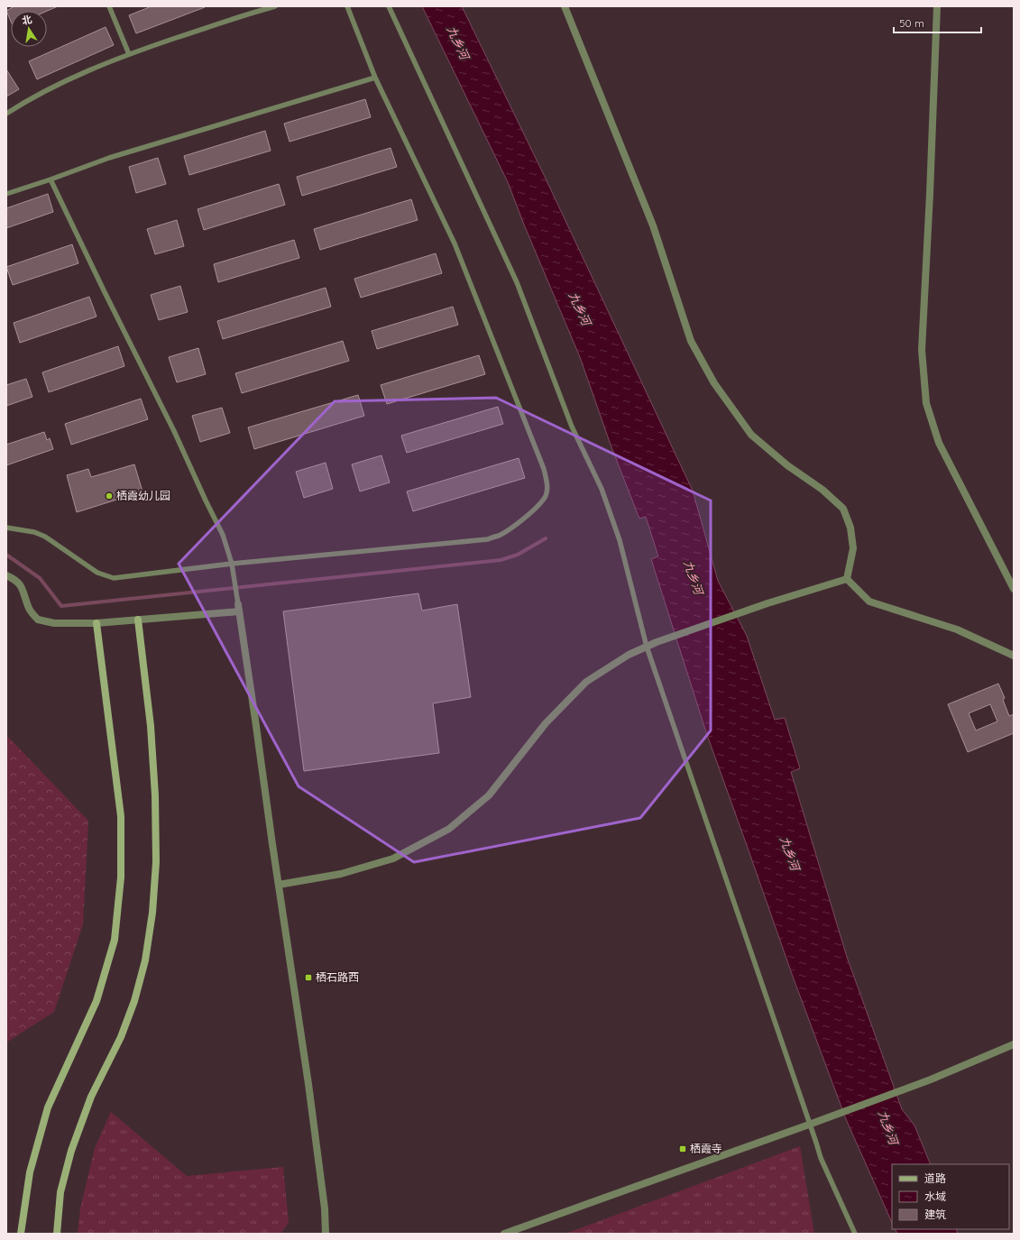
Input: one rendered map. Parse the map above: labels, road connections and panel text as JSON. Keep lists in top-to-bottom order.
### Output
{
  "water": ["九乡河"],
  "places": {
    "other": ["栖霞幼儿园"],
    "transit": ["栖石路西", "栖霞寺"]
  },
  "legend": ["道路", "水域", "建筑"],
  "scale_bar": "50 m",
  "north": "top"
}
